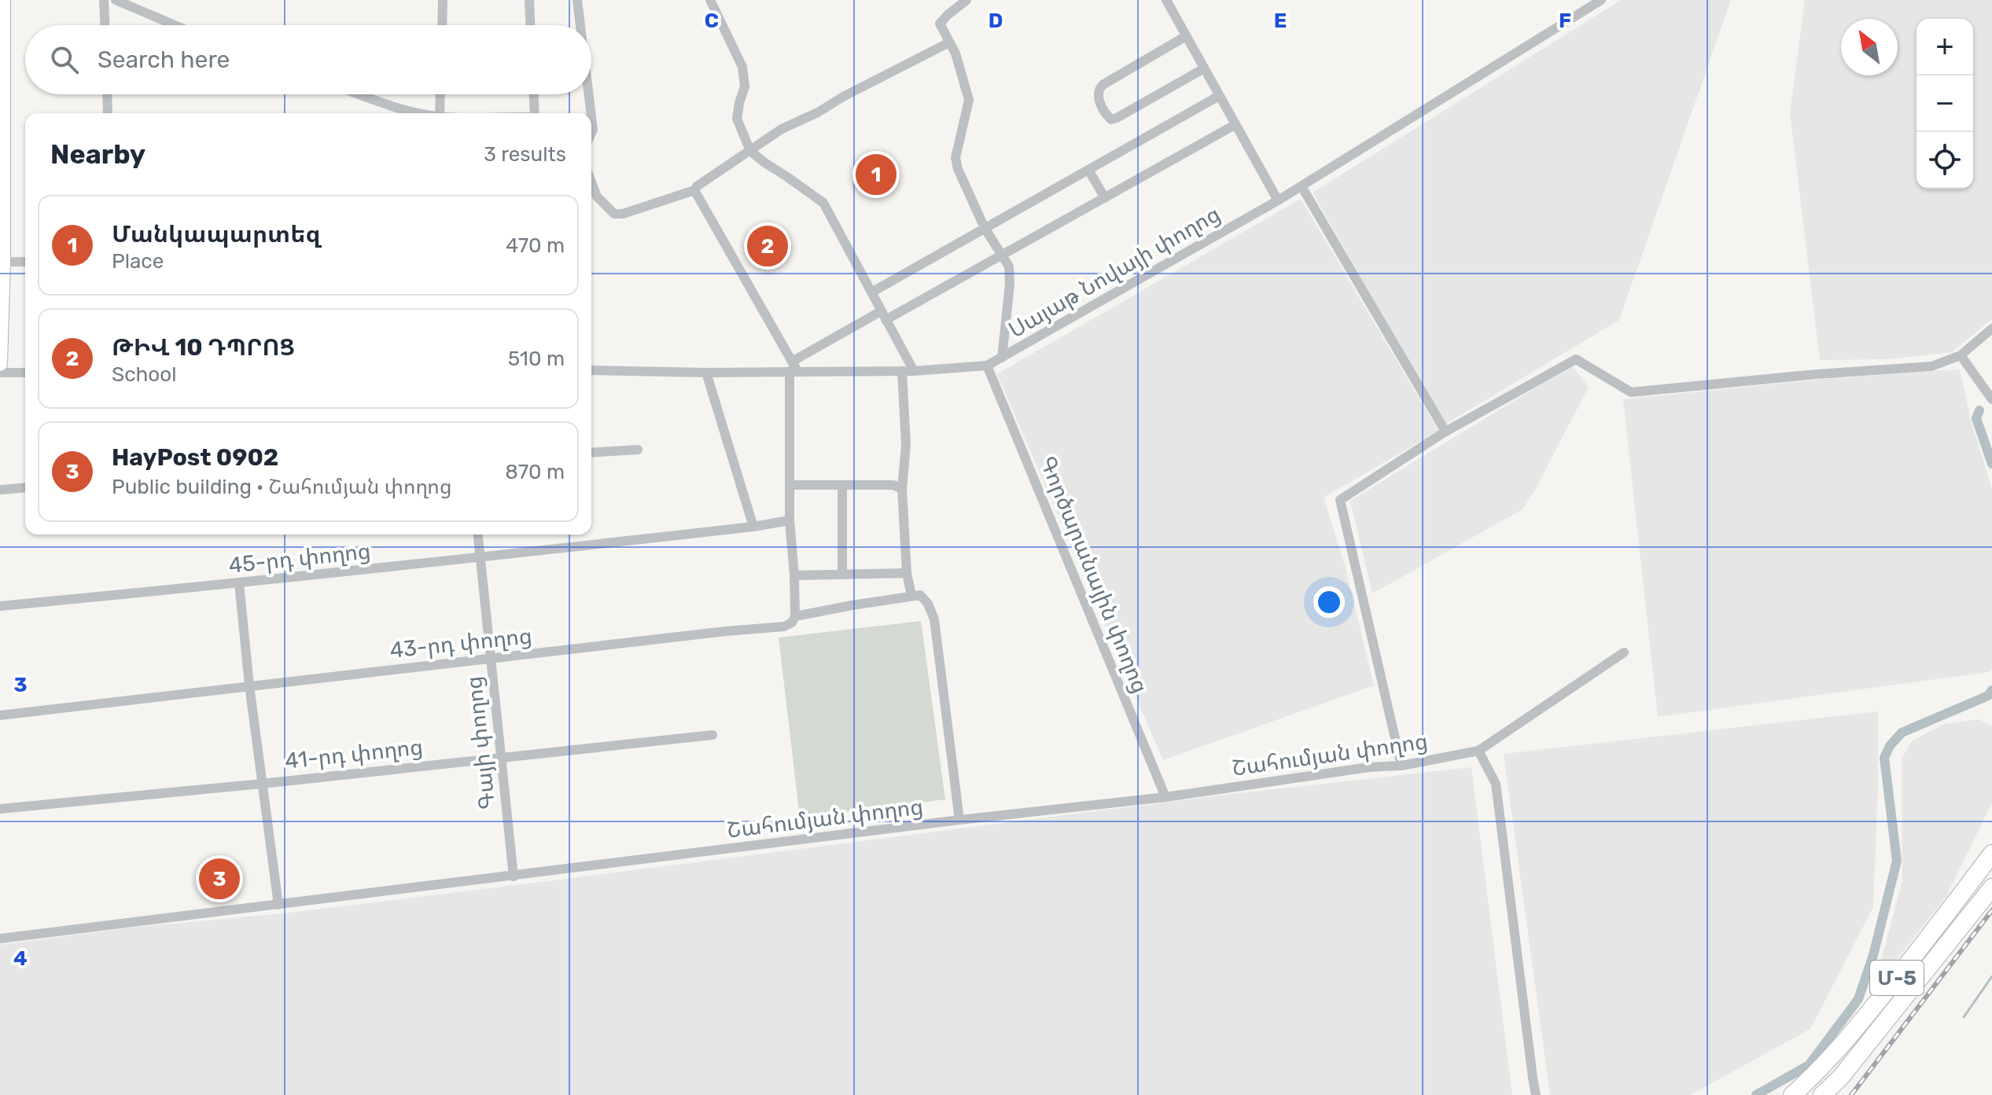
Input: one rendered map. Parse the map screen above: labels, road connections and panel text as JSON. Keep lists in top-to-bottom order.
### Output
{
  "streets": {
    "highway": ["Մ-5"],
    "street": [
      "Սայաթ Նովայի փողոց",
      "45-րդ փողոց",
      "Գործարանային փողոց",
      "43-րդ փողոց",
      "Գայի փողոց",
      "41-րդ փողոց",
      "Շահումյան փողոց"
    ]
  },
  "crossings": [
    ["Սայաթ Նովայի փողոց", "Գործարանային փողոց"],
    ["45-րդ փողոց", "Գայի փողոց"],
    ["Գործարանային փողոց", "Շահումյան փողոց"],
    ["43-րդ փողոց", "Գայի փողոց"],
    ["Գայի փողոց", "41-րդ փողոց"],
    ["Գայի փողոց", "Շահումյան փողոց"]
  ],
  "north": "top left",
  "page": {
    "map_buttons": ["+", "−"],
    "search": "Search here",
    "heading": ["Nearby", "3 results"],
    "pins": ["1", "2", "3"],
    "list": [
      {
        "mark": "1",
        "name": "Մանկապարտեզ",
        "note": "Place",
        "value": "470 m"
      },
      {
        "mark": "2",
        "name": "ԹԻՎ 10 ԴՊՐՈՑ",
        "note": "School",
        "value": "510 m"
      },
      {
        "mark": "3",
        "name": "HayPost 0902",
        "note": "Public building · Շահումյան փողոց",
        "value": "870 m"
      }
    ]
  },
  "grid": {
    "columns": [
      "C",
      "D",
      "E",
      "F"
    ],
    "rows": ["3", "4"]
  }
}
